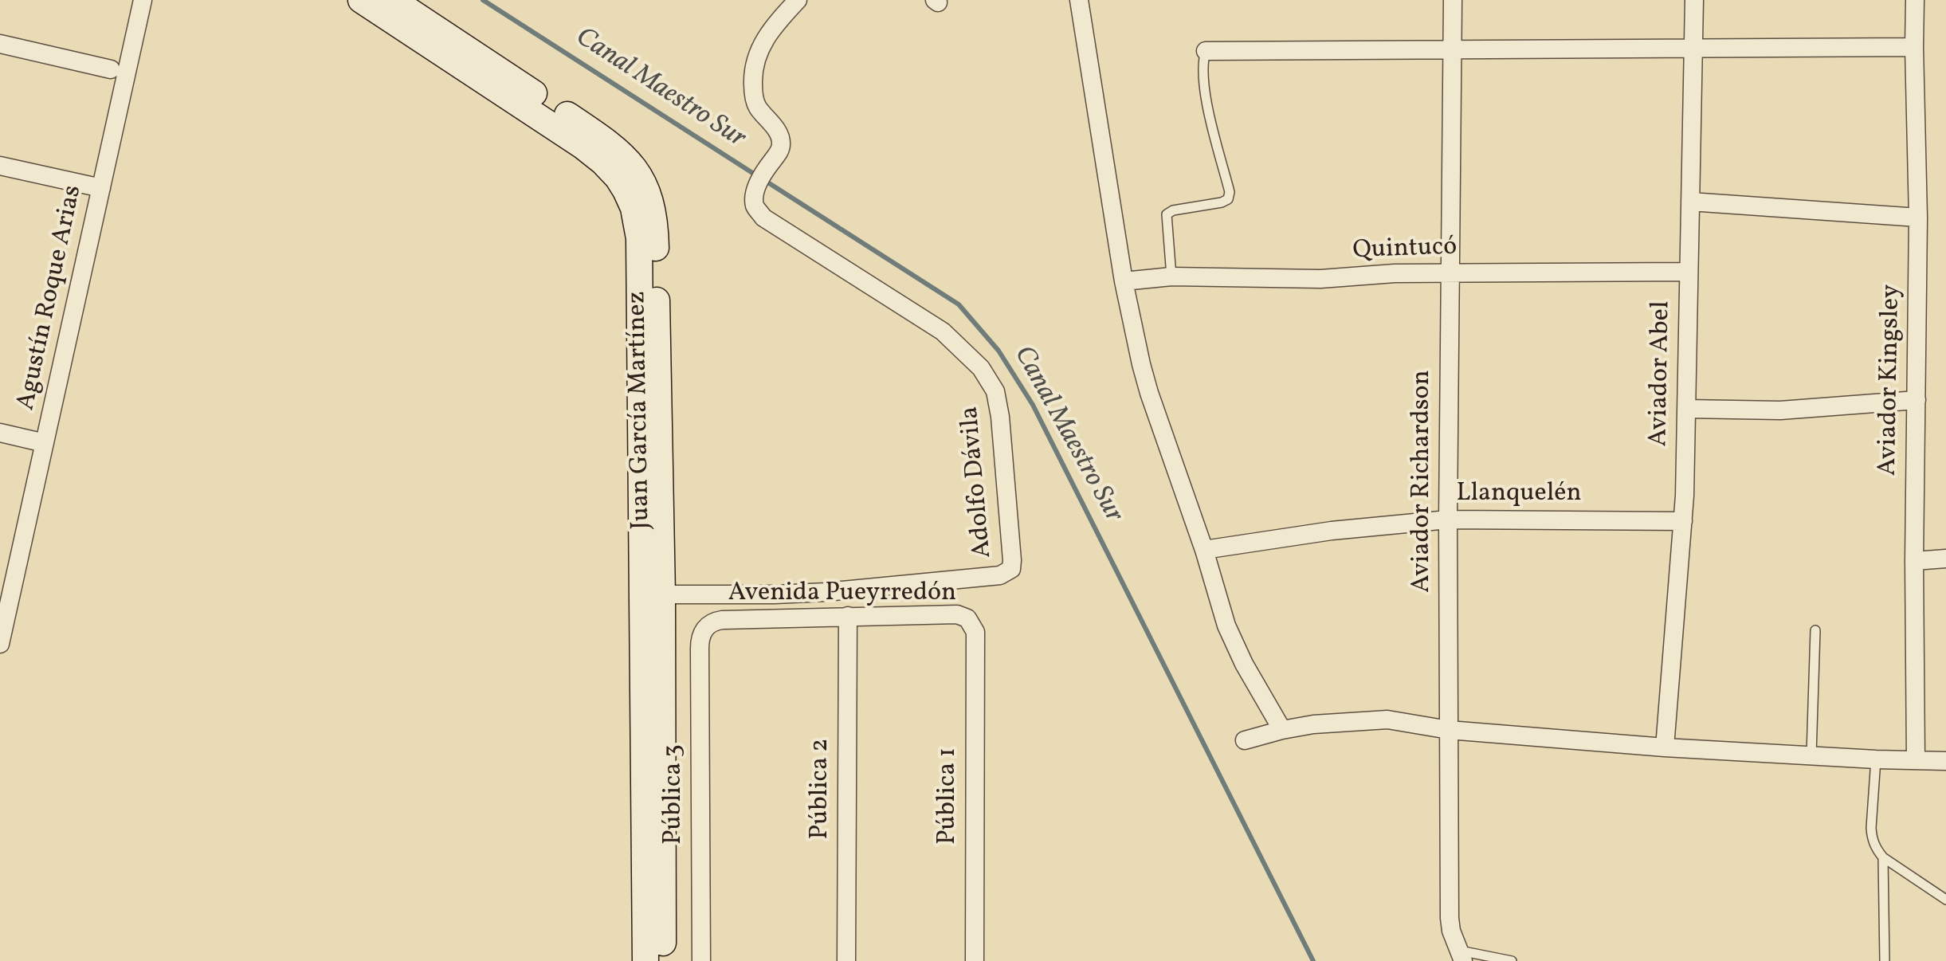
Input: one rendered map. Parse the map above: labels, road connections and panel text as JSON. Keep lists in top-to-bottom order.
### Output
{
  "streets": {
    "main road": ["Juan García Martínez"],
    "street": [
      "Quintucó",
      "Agustín Roque Arias",
      "Aviador Abel",
      "Aviador Kingsley",
      "Aviador Richardson",
      "Adolfo Dávila",
      "Llanquelén",
      "Avenida Pueyrredón",
      "Pública 2",
      "Pública 3",
      "Pública 1"
    ]
  },
  "crossings": [
    ["Quintucó", "Aviador Abel"],
    ["Quintucó", "Aviador Richardson"],
    ["Aviador Abel", "Llanquelén"],
    ["Juan García Martínez", "Adolfo Dávila"],
    ["Aviador Richardson", "Llanquelén"],
    ["Avenida Pueyrredón", "Pública 2"],
    ["Avenida Pueyrredón", "Pública 3"],
    ["Avenida Pueyrredón", "Pública 1"]
  ],
  "water": ["Canal Maestro Sur"]
}
